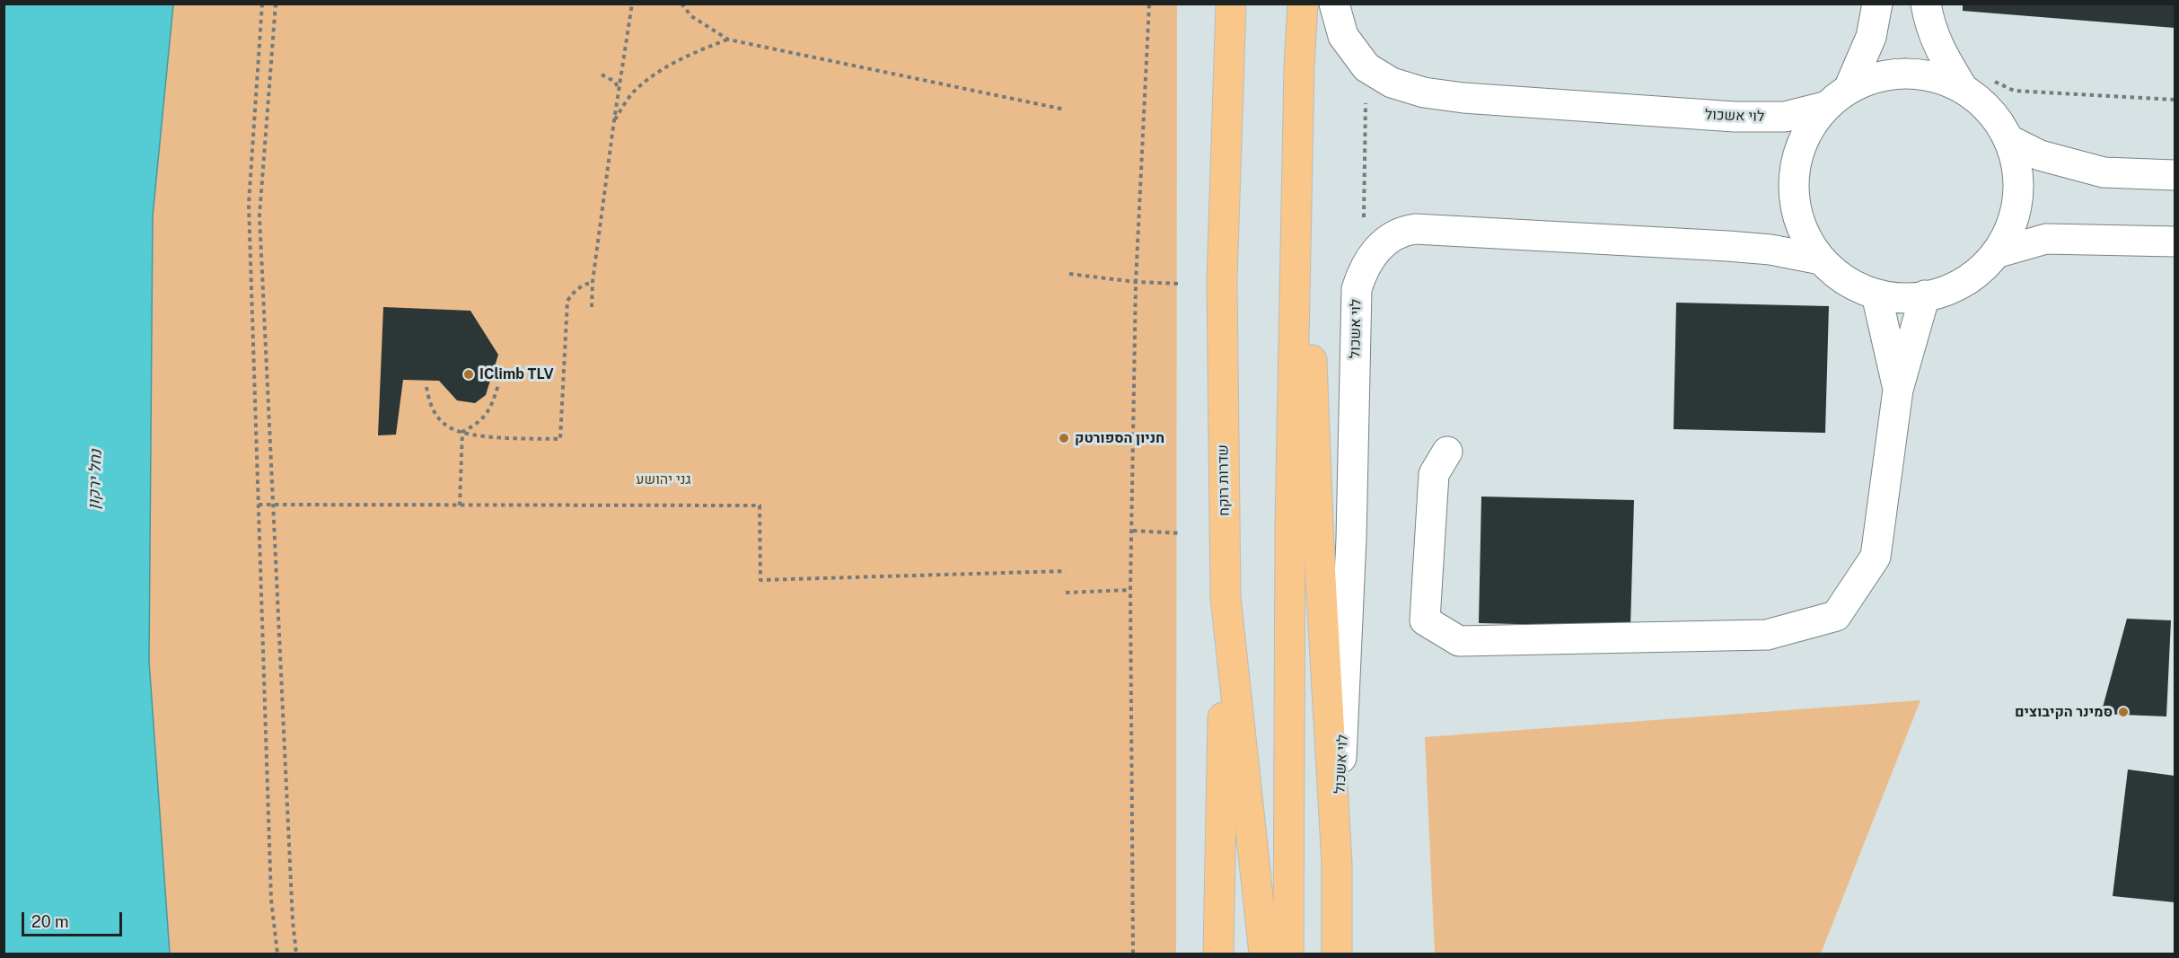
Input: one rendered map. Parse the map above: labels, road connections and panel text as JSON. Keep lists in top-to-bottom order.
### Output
{
  "streets": {
    "main road": ["שדרות רוקח"],
    "street": ["לוי אשכול"]
  },
  "water": ["נחל ירקון"],
  "parks": ["גני יהושע"],
  "places": ["IClimb TLV", "חניון הספורטק", "סמינר הקיבוצים"],
  "scale_bar": "20 m"
}
